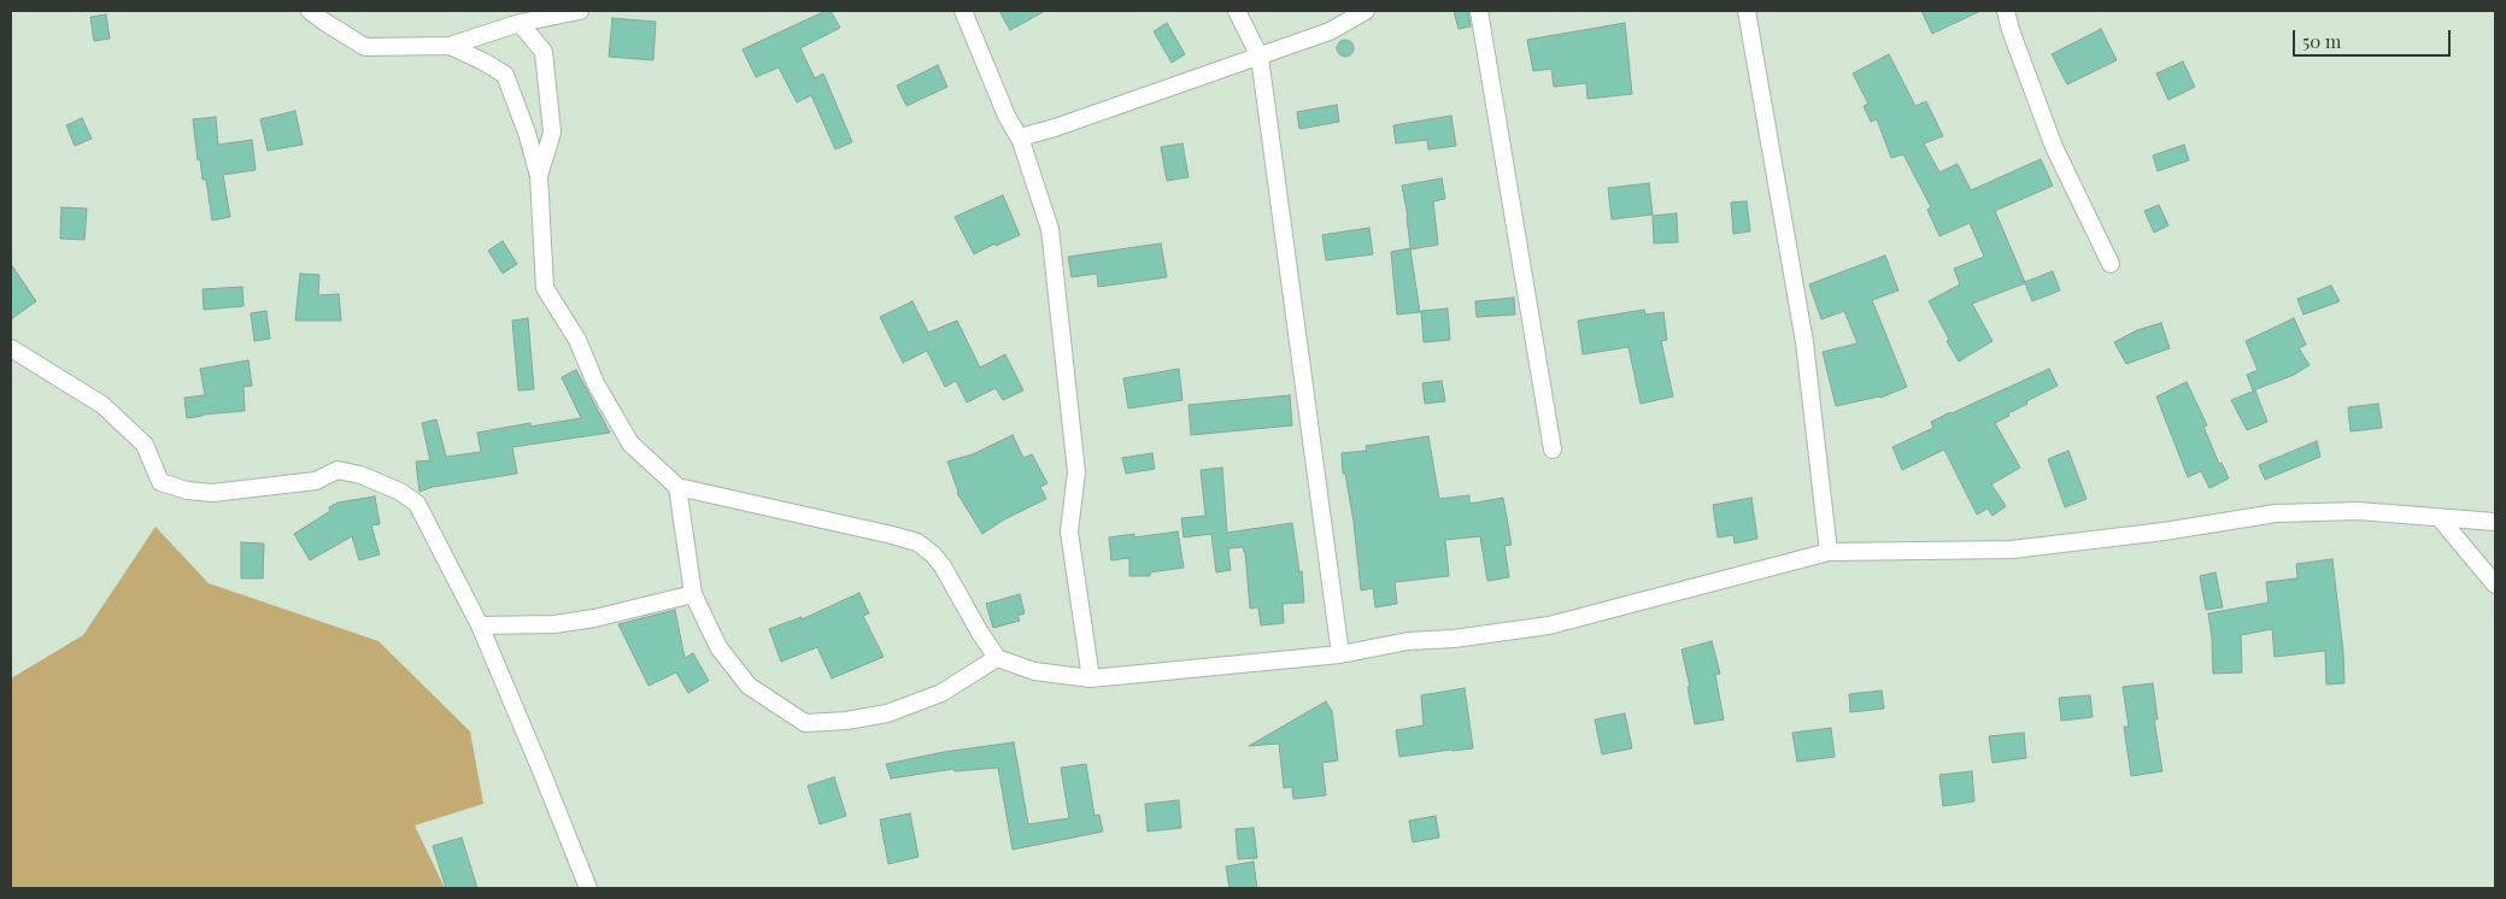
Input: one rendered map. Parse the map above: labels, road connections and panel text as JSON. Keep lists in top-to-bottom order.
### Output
{
  "scale_bar": "50 m"
}
